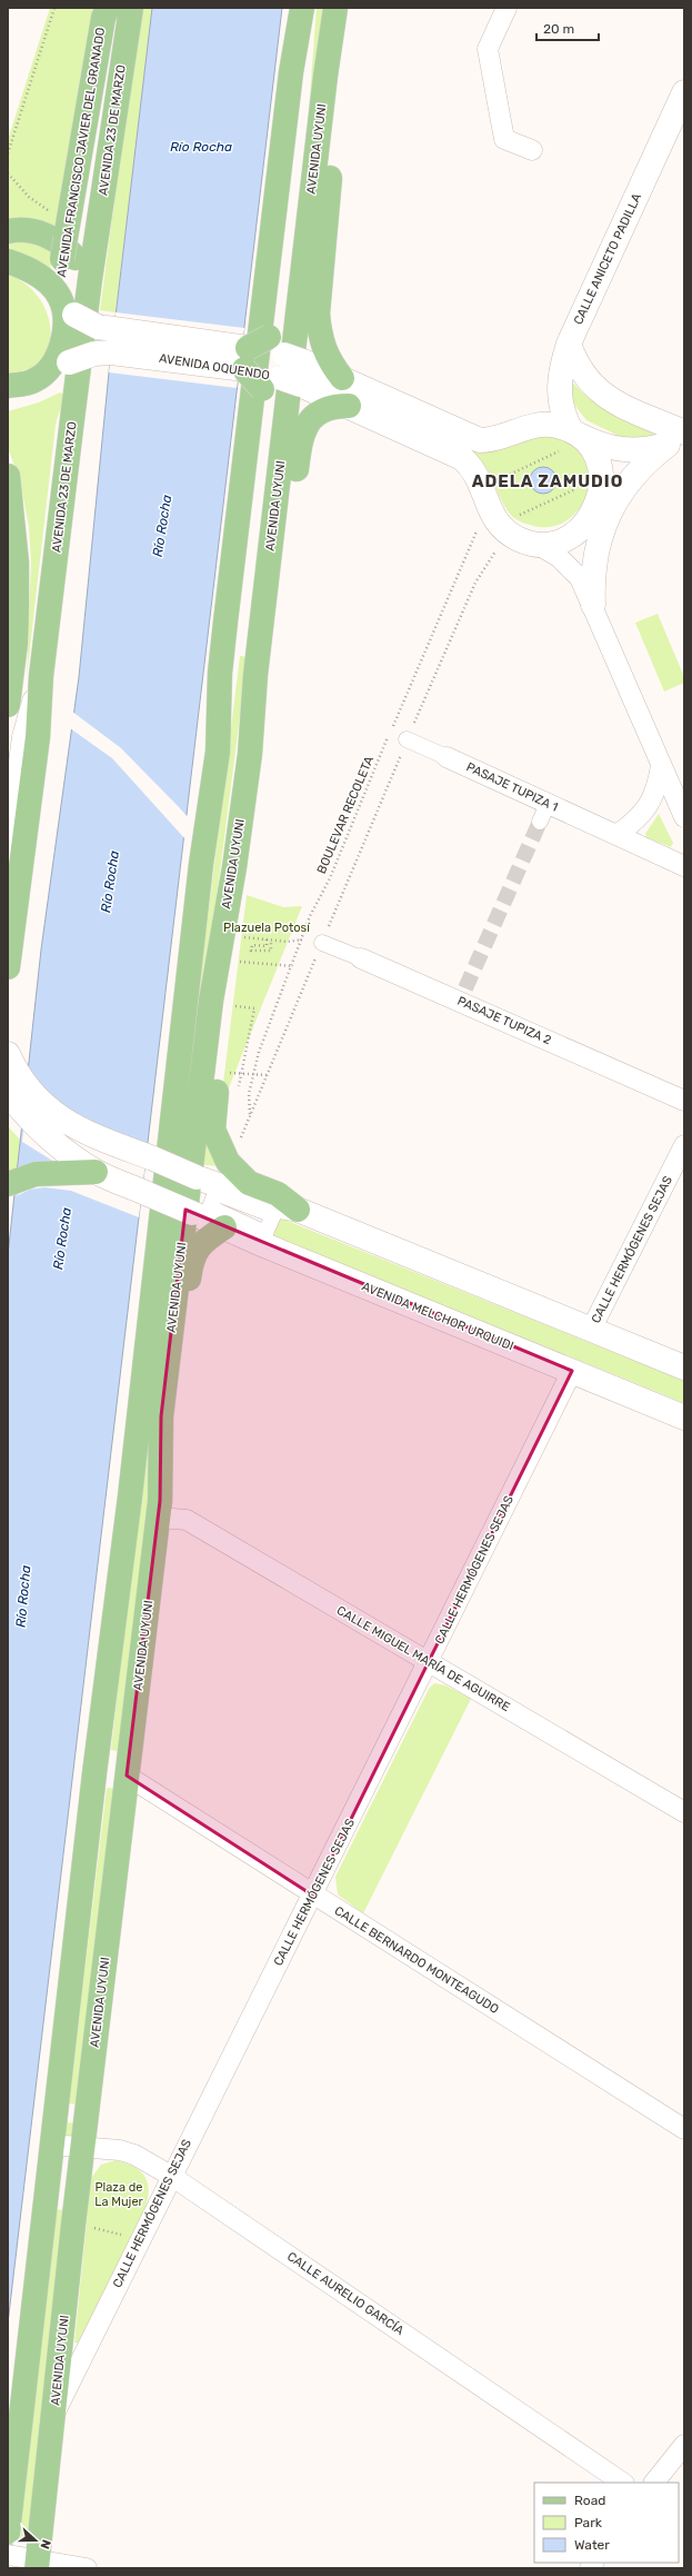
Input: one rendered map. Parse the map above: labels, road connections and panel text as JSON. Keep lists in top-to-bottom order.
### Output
{
  "streets": {
    "main road": [
      "AVENIDA 23 DE MARZO",
      "AVENIDA UYUNI",
      "AVENIDA FRANCISCO JAVIER DEL GRANADO",
      "CALLE ANICETO PADILLA",
      "AVENIDA OQUENDO",
      "AVENIDA MELCHOR URQUIDI"
    ],
    "street": [
      "PASAJE TUPIZA 1",
      "PASAJE TUPIZA 2",
      "CALLE HERMÓGENES SEJAS",
      "CALLE MIGUEL MARÍA DE AGUIRRE",
      "CALLE BERNARDO MONTEAGUDO",
      "CALLE AURELIO GARCÍA"
    ],
    "path": ["BOULEVAR RECOLETA"]
  },
  "crossings": [
    ["AVENIDA UYUNI", "CALLE HERMÓGENES SEJAS"],
    ["AVENIDA UYUNI", "CALLE MIGUEL MARÍA DE AGUIRRE"],
    ["AVENIDA UYUNI", "CALLE BERNARDO MONTEAGUDO"],
    ["AVENIDA UYUNI", "CALLE AURELIO GARCÍA"],
    ["AVENIDA FRANCISCO JAVIER DEL GRANADO", "AVENIDA OQUENDO"],
    ["CALLE ANICETO PADILLA", "AVENIDA OQUENDO"],
    ["BOULEVAR RECOLETA", "PASAJE TUPIZA 2"],
    ["CALLE HERMÓGENES SEJAS", "AVENIDA MELCHOR URQUIDI"],
    ["CALLE HERMÓGENES SEJAS", "CALLE MIGUEL MARÍA DE AGUIRRE"],
    ["CALLE HERMÓGENES SEJAS", "CALLE BERNARDO MONTEAGUDO"],
    ["CALLE HERMÓGENES SEJAS", "CALLE AURELIO GARCÍA"]
  ],
  "districts": ["ADELA ZAMUDIO"],
  "water": ["Río Rocha"],
  "parks": ["Plazuela Potosí", "Plaza de La Mujer"],
  "legend": ["Road", "Park", "Water"],
  "scale_bar": "20 m",
  "north": "right"
}
